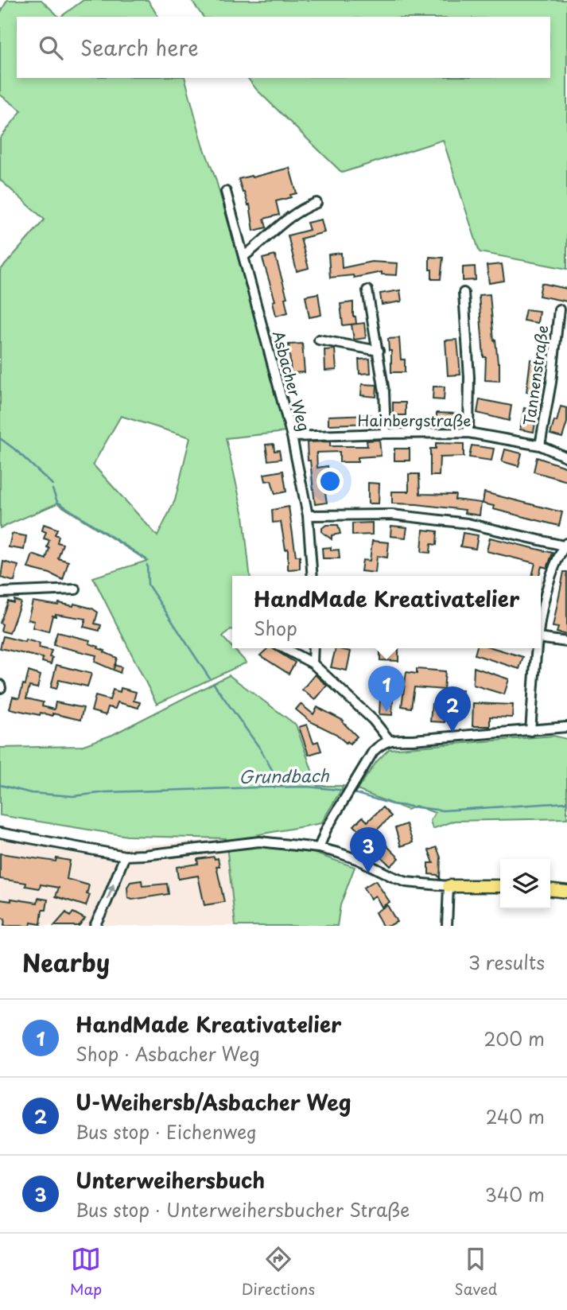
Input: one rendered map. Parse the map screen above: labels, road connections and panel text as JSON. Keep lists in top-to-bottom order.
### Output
{
  "streets": {
    "street": ["Tannenstraße", "Asbacher Weg", "Hainbergstraße"]
  },
  "crossings": [
    ["Tannenstraße", "Hainbergstraße"],
    ["Asbacher Weg", "Hainbergstraße"]
  ],
  "water": ["Grundbach"],
  "page": {
    "search": "Search here",
    "popup": ["HandMade Kreativatelier", "Shop"],
    "pins": ["1", "2", "3"],
    "heading": ["Nearby", "3 results"],
    "list": [
      {
        "mark": "1",
        "name": "HandMade Kreativatelier",
        "note": "Shop · Asbacher Weg",
        "value": "200 m"
      },
      {
        "mark": "2",
        "name": "U-Weihersb/Asbacher Weg",
        "note": "Bus stop · Eichenweg",
        "value": "240 m"
      },
      {
        "mark": "3",
        "name": "Unterweihersbuch",
        "note": "Bus stop · Unterweihersbucher Straße",
        "value": "340 m"
      }
    ],
    "nav": ["Map", "Directions", "Saved"]
  }
}
